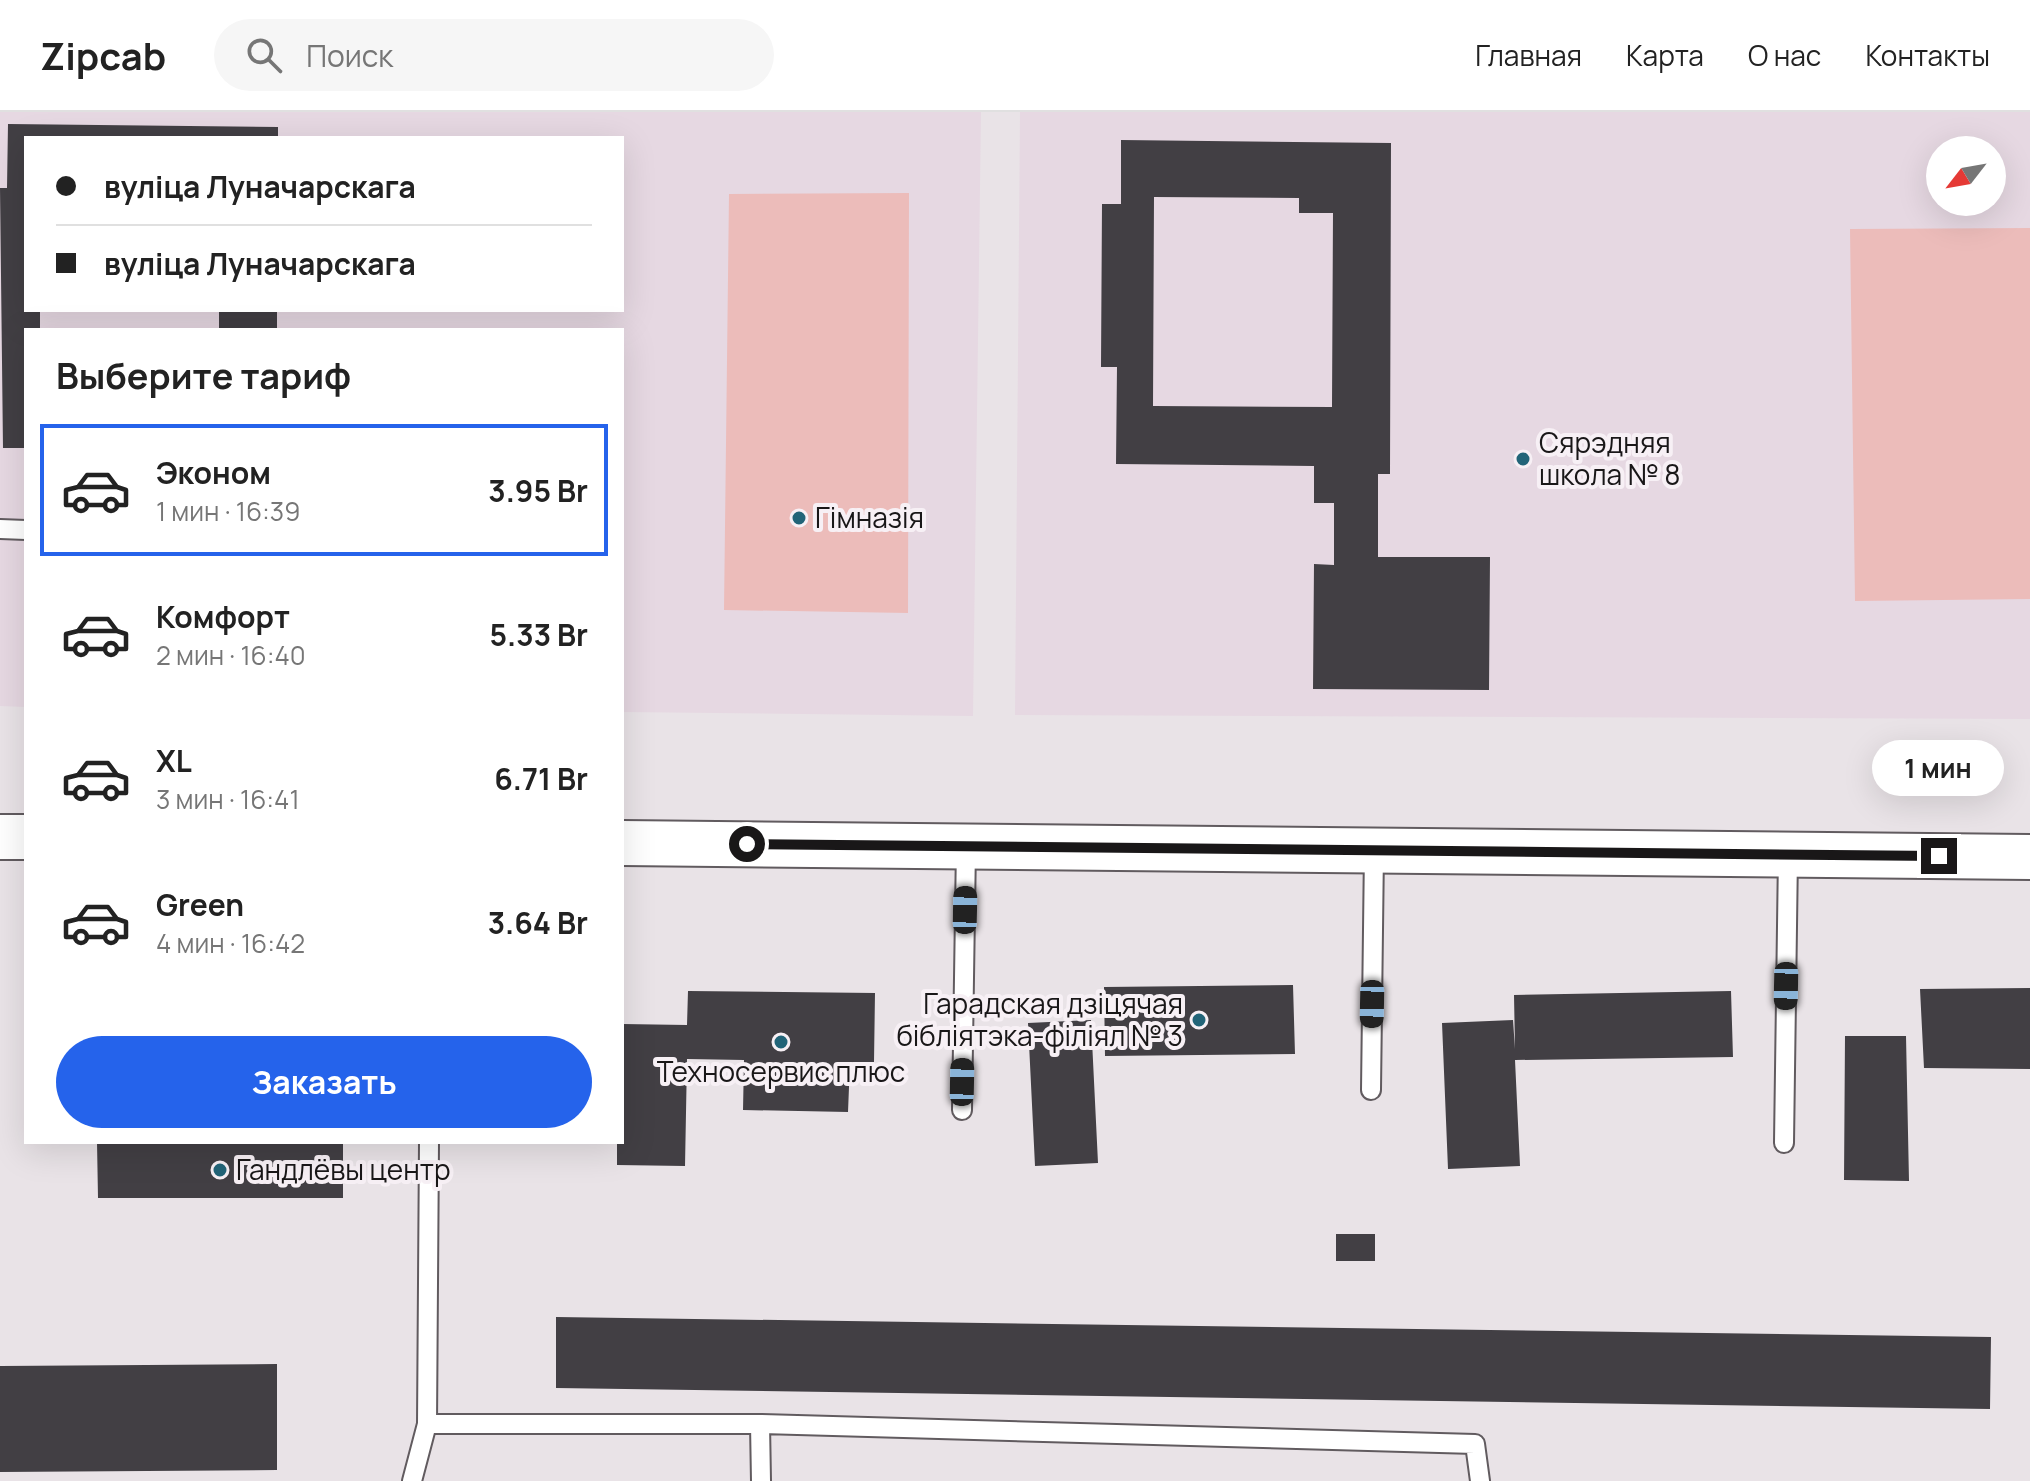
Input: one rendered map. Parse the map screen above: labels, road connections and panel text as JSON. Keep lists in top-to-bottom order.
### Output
{
  "places": [
    "Сярэдняя школа № 8",
    "Гімназія",
    "Гарадская дзіцячая бібліятэка-філіял № 3",
    "Техносервис плюс",
    "Гандлёвы центр"
  ],
  "north": "bottom left",
  "page": {
    "header": "Zipcab",
    "search": "Поиск",
    "nav": [
      "Главная",
      "Карта",
      "О нас",
      "Контакты"
    ],
    "banner": ["вуліца Луначарскага", "вуліца Луначарскага"],
    "heading": "Выберите тариф",
    "list": [
      {
        "name": "Эконом",
        "note": "1 мин · 16:39",
        "value": "3.95 Br"
      },
      {
        "name": "Комфорт",
        "note": "2 мин · 16:40",
        "value": "5.33 Br"
      },
      {
        "name": "XL",
        "note": "3 мин · 16:41",
        "value": "6.71 Br"
      },
      {
        "name": "Green",
        "note": "4 мин · 16:42",
        "value": "3.64 Br"
      }
    ],
    "bubble": "1 мин",
    "buttons": "Заказать"
  }
}
